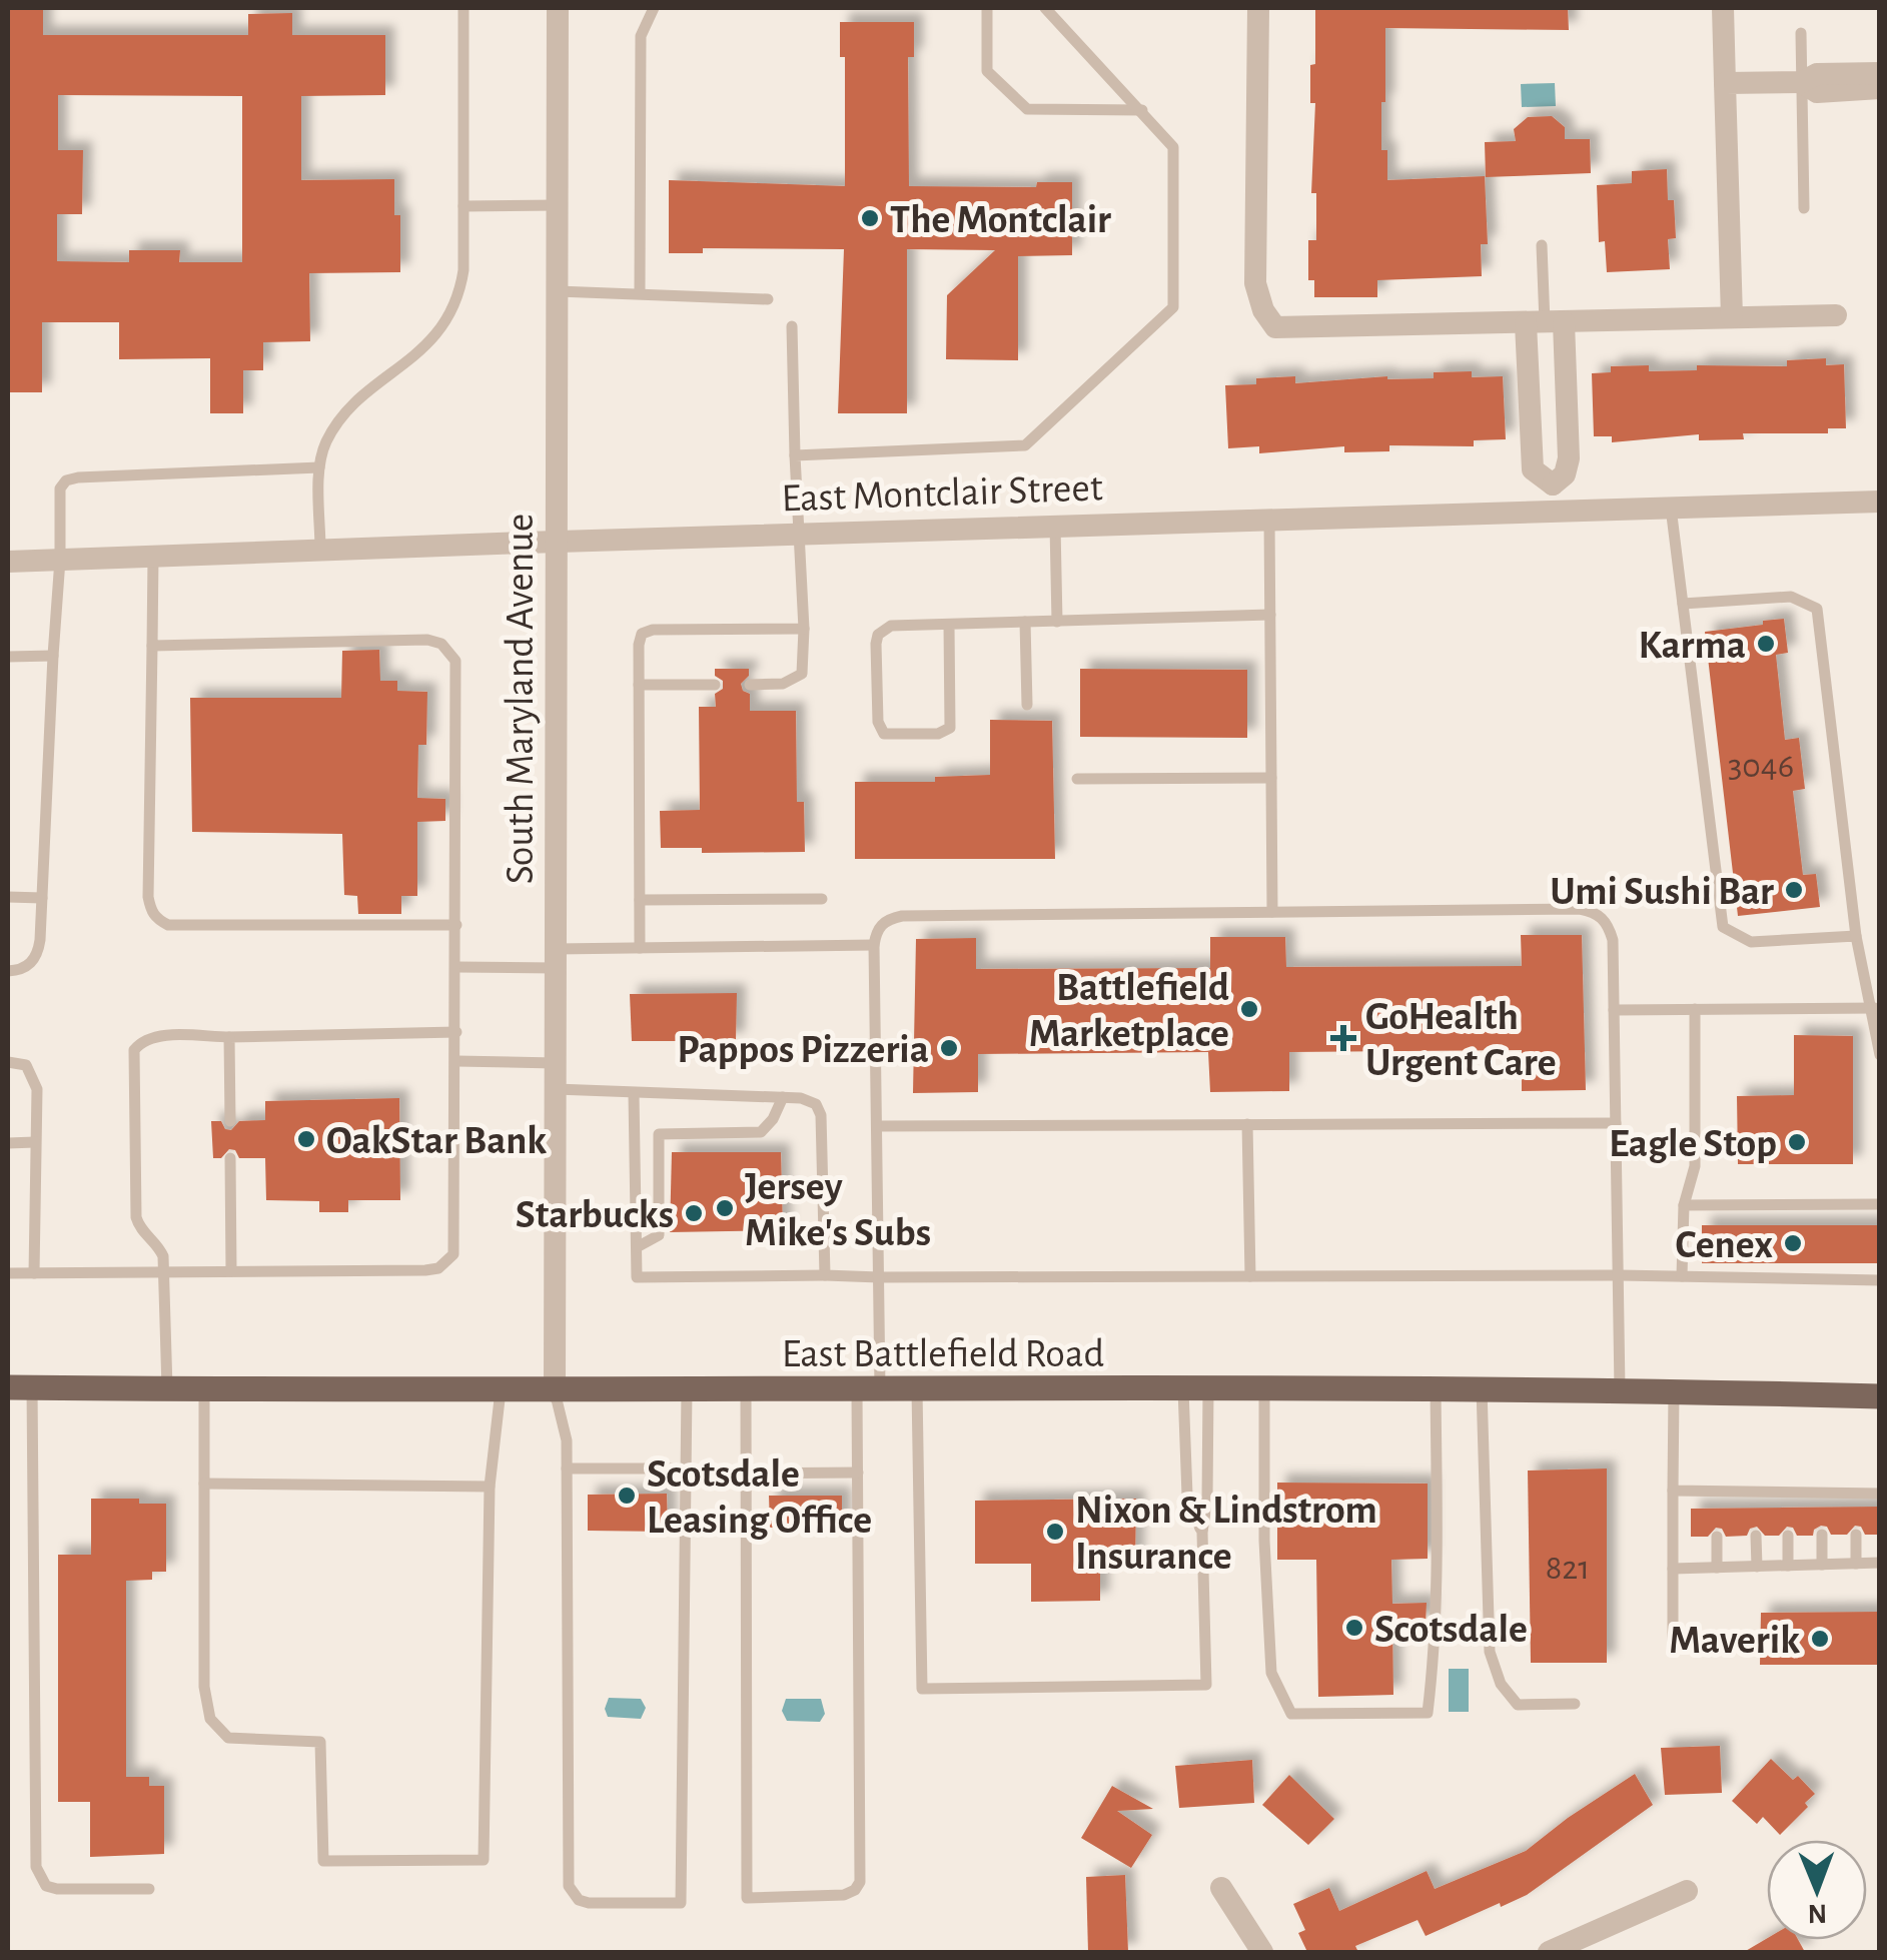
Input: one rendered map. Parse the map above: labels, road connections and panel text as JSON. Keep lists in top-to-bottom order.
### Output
{
  "streets": {
    "main road": ["East Battlefield Road"],
    "street": ["East Montclair Street", "South Maryland Avenue"]
  },
  "crossings": [
    ["East Montclair Street", "South Maryland Avenue"],
    ["South Maryland Avenue", "East Battlefield Road"]
  ],
  "places": {
    "other": [
      "The Montclair",
      "Karma",
      "Umi Sushi Bar",
      "Battlefield Marketplace",
      "Pappos Pizzeria",
      "OakStar Bank",
      "Eagle Stop",
      "Jersey Mike's Subs",
      "Starbucks",
      "Cenex",
      "Scotsdale Leasing Office",
      "Nixon & Lindstrom Insurance",
      "Scotsdale",
      "Maverik"
    ],
    "health": ["GoHealth Urgent Care"]
  },
  "house_numbers": ["3046", "821"],
  "north": "bottom"
}
